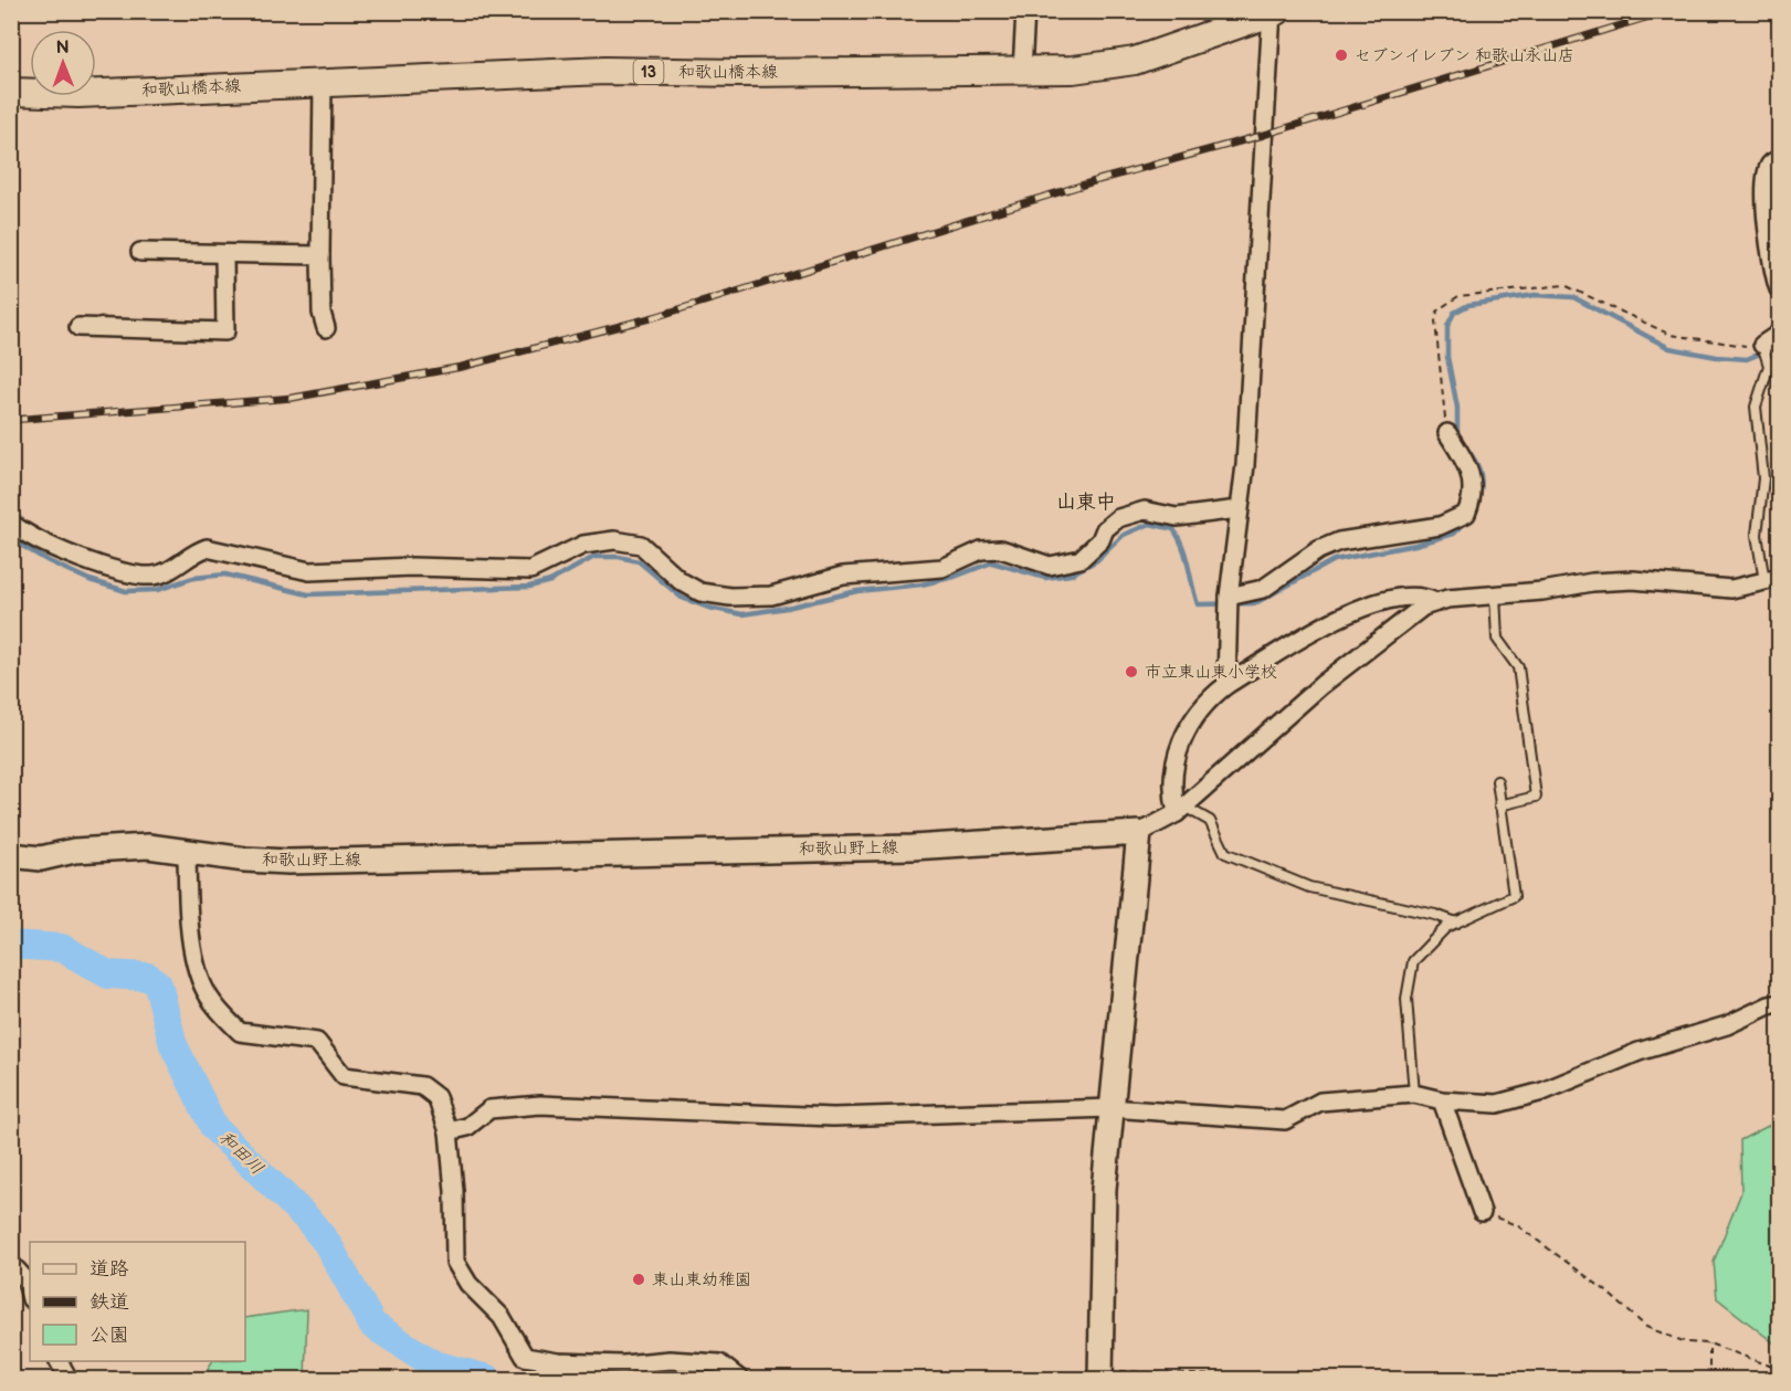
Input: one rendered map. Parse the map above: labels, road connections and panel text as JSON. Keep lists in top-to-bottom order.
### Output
{
  "streets": {
    "main road": ["13", "和歌山橋本線", "和歌山野上線"]
  },
  "districts": ["山東中"],
  "water": ["和田川"],
  "places": ["セブンイレブン 和歌山永山店", "市立東山東小学校", "東山東幼稚園"],
  "legend": ["道路", "鉄道", "公園"],
  "north": "top"
}
